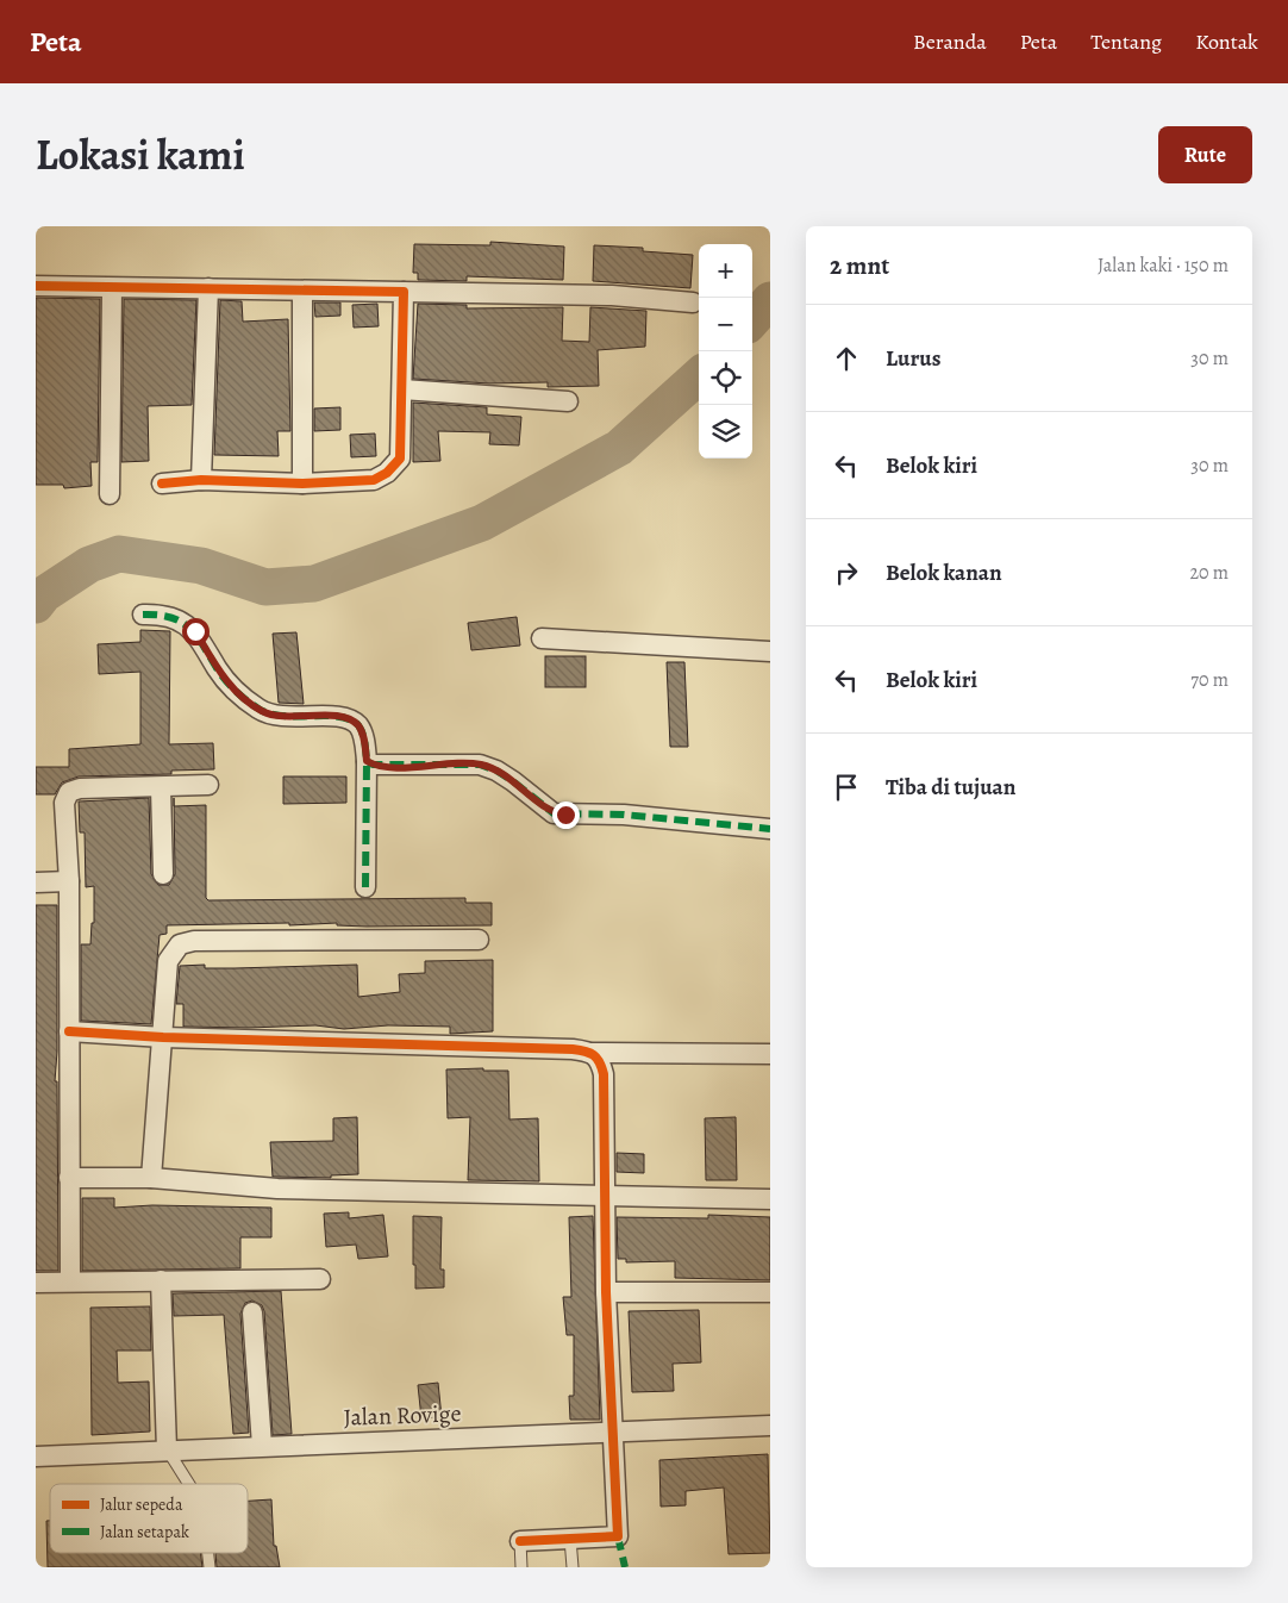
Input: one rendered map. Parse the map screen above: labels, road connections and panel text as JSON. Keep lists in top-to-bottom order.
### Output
{
  "streets": {
    "street": ["Jalan Rovige"]
  },
  "legend": ["Jalur sepeda", "Jalan setapak"],
  "page": {
    "header": "Peta",
    "nav": [
      "Beranda",
      "Peta",
      "Tentang",
      "Kontak"
    ],
    "title": "Lokasi kami",
    "buttons": "Rute",
    "heading": ["2 mnt", "Jalan kaki · 150 m"],
    "map_buttons": ["+", "−"],
    "list": [
      ["Lurus", "30 m"],
      ["Belok kiri", "30 m"],
      ["Belok kanan", "20 m"],
      ["Belok kiri", "70 m"],
      "Tiba di tujuan"
    ]
  }
}
